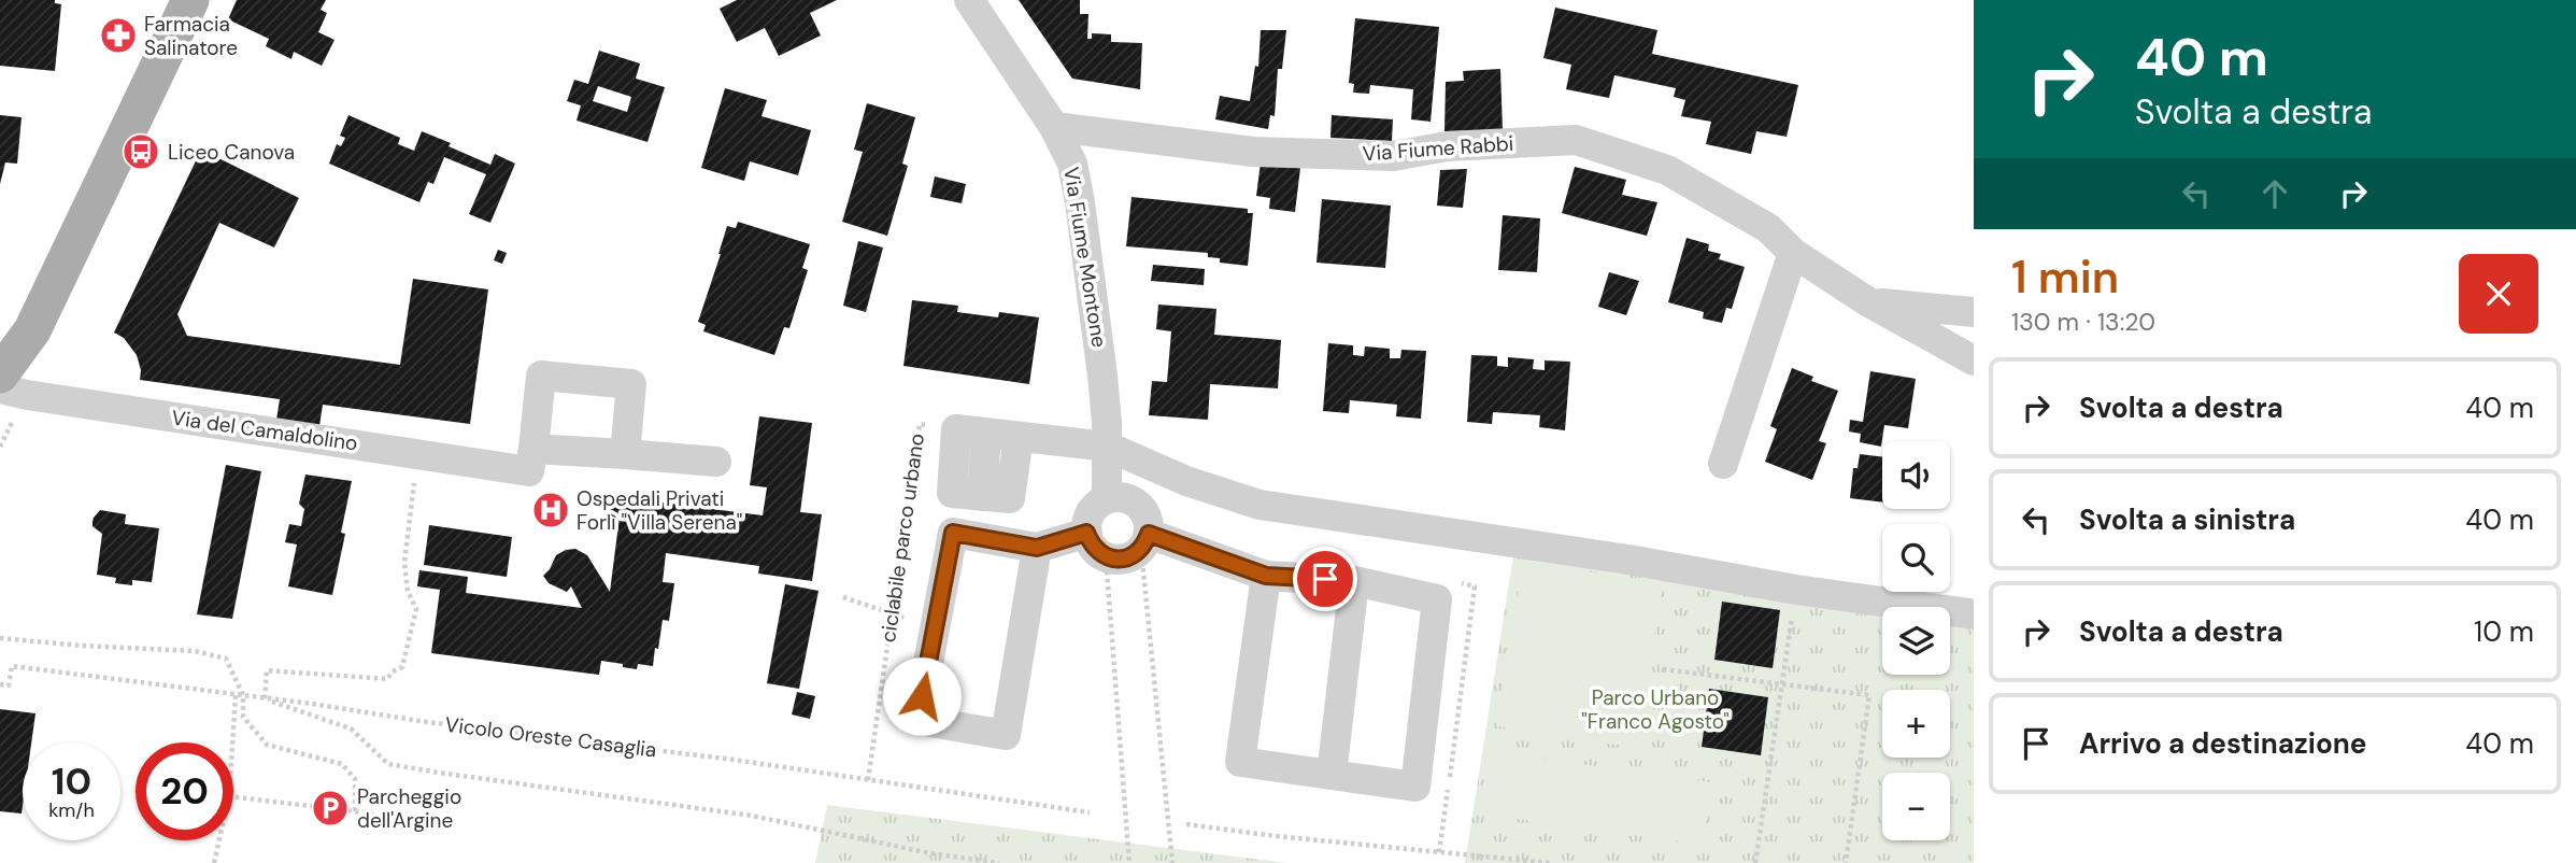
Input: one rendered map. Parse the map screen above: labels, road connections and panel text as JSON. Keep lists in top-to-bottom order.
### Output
{
  "streets": {
    "street": ["Via Fiume Rabbi", "Via Fiume Montone", "Via del Camaldolino"],
    "path": ["ciclabile parco urbano", "Vicolo Oreste Casaglia"]
  },
  "crossings": [
    ["Via Fiume Rabbi", "Via Fiume Montone"],
    ["ciclabile parco urbano", "Vicolo Oreste Casaglia"]
  ],
  "parks": ["Parco Urbano \"Franco Agosto\""],
  "places": {
    "pharmacy": ["Farmacia Salinatore"],
    "bus stop": ["Liceo Canova"],
    "hospital": ["Ospedali Privati Forlì \"Villa Serena\""],
    "parking": ["Parcheggio dell'Argine"]
  },
  "page": {
    "turn": ["40 m", "Svolta a destra"],
    "heading": ["1 min", "130 m · 13:20"],
    "list": [
      {
        "name": "Svolta a destra",
        "value": "40 m"
      },
      {
        "name": "Svolta a sinistra",
        "value": "40 m"
      },
      {
        "name": "Svolta a destra",
        "value": "10 m"
      },
      {
        "name": "Arrivo a destinazione",
        "value": "40 m"
      }
    ],
    "map_buttons": ["+", "−"],
    "speed": "10 km/h",
    "limit": "20"
  }
}
